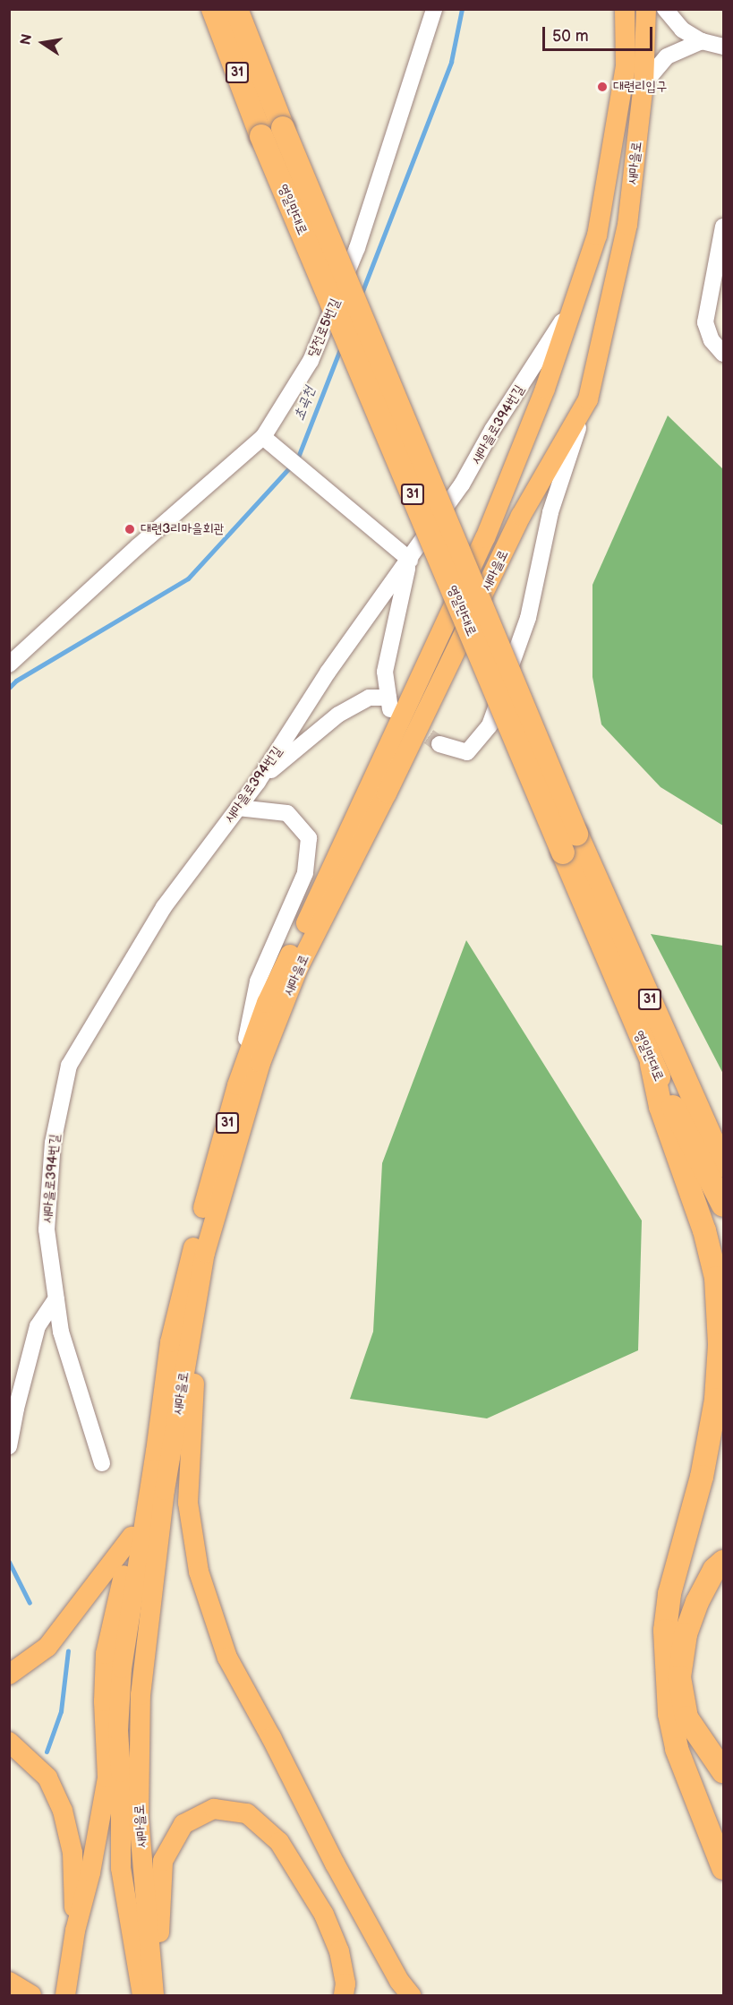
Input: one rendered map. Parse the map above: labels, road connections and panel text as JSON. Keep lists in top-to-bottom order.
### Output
{
  "streets": {
    "highway": ["31", "영일만대로"],
    "main road": ["새마을로"],
    "street": ["달전로5번길", "새마을로394번길"]
  },
  "crossings": [
    ["새마을로", "새마을로394번길"]
  ],
  "water": ["초곡천"],
  "places": ["대련리입구", "대련3리마을회관"],
  "scale_bar": "50 m",
  "north": "left"
}
